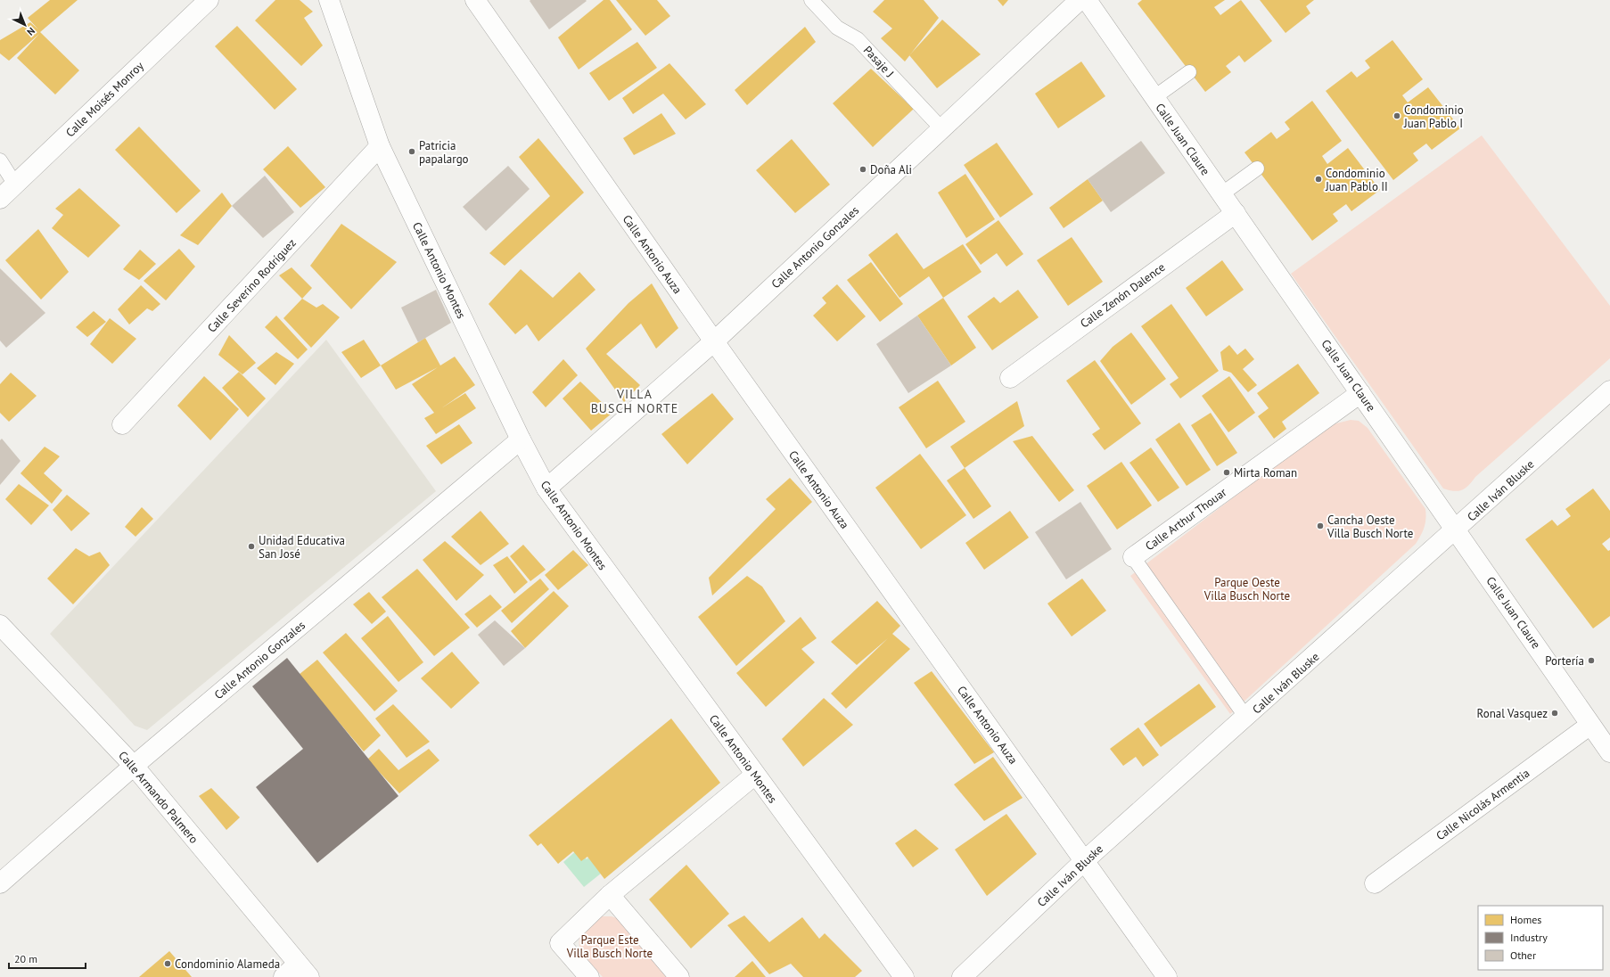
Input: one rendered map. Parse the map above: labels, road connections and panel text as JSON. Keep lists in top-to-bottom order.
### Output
{
  "streets": {
    "street": [
      "Calle Moisés Monroy",
      "Calle Juan Claure",
      "Calle Antonio Gonzales",
      "Calle Antonio Auza",
      "Calle Antonio Montes",
      "Calle Severino Rodríguez",
      "Calle Zenón Dalence",
      "Calle Iván Bluske",
      "Calle Arthur Thouar",
      "Calle Armando Palmero",
      "Calle Nicolás Armentia"
    ],
    "lane": ["Pasaje J"]
  },
  "crossings": [
    ["Pasaje J", "Calle Antonio Gonzales"],
    ["Calle Juan Claure", "Calle Zenón Dalence"],
    ["Calle Juan Claure", "Calle Iván Bluske"],
    ["Calle Juan Claure", "Calle Arthur Thouar"],
    ["Calle Juan Claure", "Calle Nicolás Armentia"],
    ["Calle Antonio Gonzales", "Calle Antonio Auza"],
    ["Calle Antonio Gonzales", "Calle Antonio Montes"],
    ["Calle Antonio Gonzales", "Calle Armando Palmero"],
    ["Calle Antonio Auza", "Calle Iván Bluske"],
    ["Calle Antonio Montes", "Calle Severino Rodríguez"]
  ],
  "districts": ["VILLA BUSCH NORTE"],
  "parks": ["Parque Oeste Villa Busch Norte", "Parque Este Villa Busch Norte"],
  "places": [
    "Condominio Juan Pablo I",
    "Patricia papalargo",
    "Doña Ali",
    "Condominio Juan Pablo II",
    "Mirta Roman",
    "Cancha Oeste Villa Busch Norte",
    "Unidad Educativa San José",
    "Portería",
    "Ronal Vasquez",
    "Condominio Alameda"
  ],
  "legend": ["Homes", "Industry", "Other"],
  "scale_bar": "20 m",
  "north": "bottom right"
}
